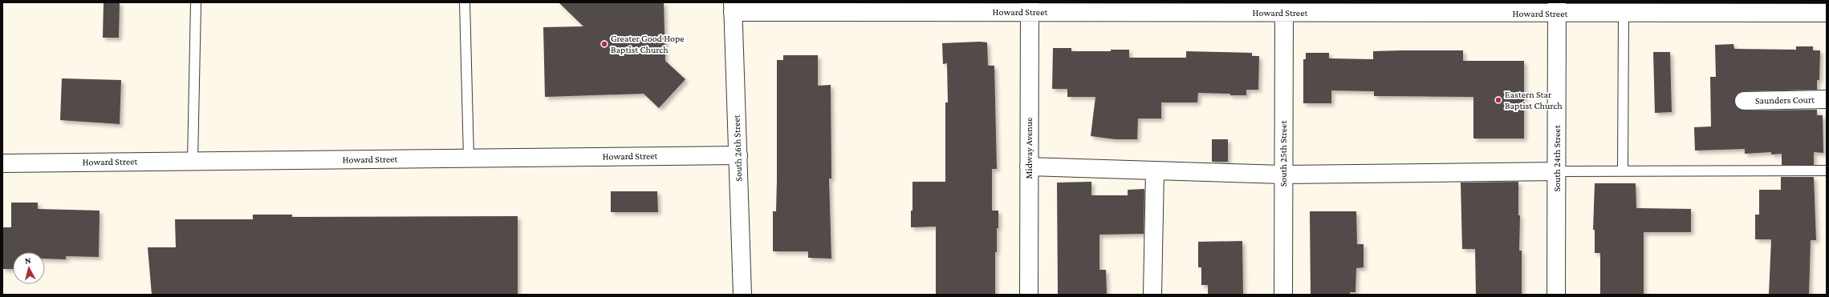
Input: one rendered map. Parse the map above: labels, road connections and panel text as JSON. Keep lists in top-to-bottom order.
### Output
{
  "streets": {
    "street": [
      "Howard Street",
      "Saunders Court",
      "South 26th Street",
      "Midway Avenue",
      "South 25th Street",
      "South 24th Street"
    ]
  },
  "crossings": [
    ["Howard Street", "South 26th Street"],
    ["Howard Street", "Midway Avenue"],
    ["Howard Street", "South 25th Street"],
    ["Howard Street", "South 24th Street"]
  ],
  "places": ["Greater Good Hope Baptist Church", "Eastern Star Baptist Church"],
  "north": "top"
}
